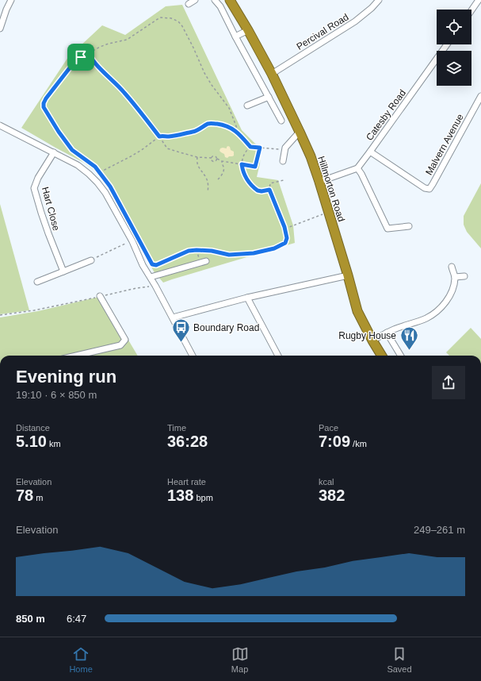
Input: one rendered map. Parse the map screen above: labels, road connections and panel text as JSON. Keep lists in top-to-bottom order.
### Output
{
  "streets": {
    "highway": ["Hillmorton Road"],
    "street": [
      "Percival Road",
      "Catesby Road",
      "Malvern Avenue",
      "Hart Close"
    ]
  },
  "crossings": [
    ["Percival Road", "Hillmorton Road"],
    ["Catesby Road", "Malvern Avenue"]
  ],
  "places": {
    "bus stop": ["Boundary Road"],
    "restaurant": ["Rugby House"]
  },
  "page": {
    "heading": ["Evening run", "19:10 · 6 × 850 m"],
    "stats": [
      ["Distance", "5.10 km"],
      ["Time", "36:28"],
      ["Pace", "7:09 /km"],
      ["Elevation", "78 m"],
      ["Heart rate", "138 bpm"],
      ["kcal", "382"]
    ],
    "chart": ["Elevation", "249–261 m"],
    "list": [
      {
        "name": "850 m",
        "note": "6:47"
      }
    ],
    "tabs": ["Home", "Map", "Saved"]
  }
}
